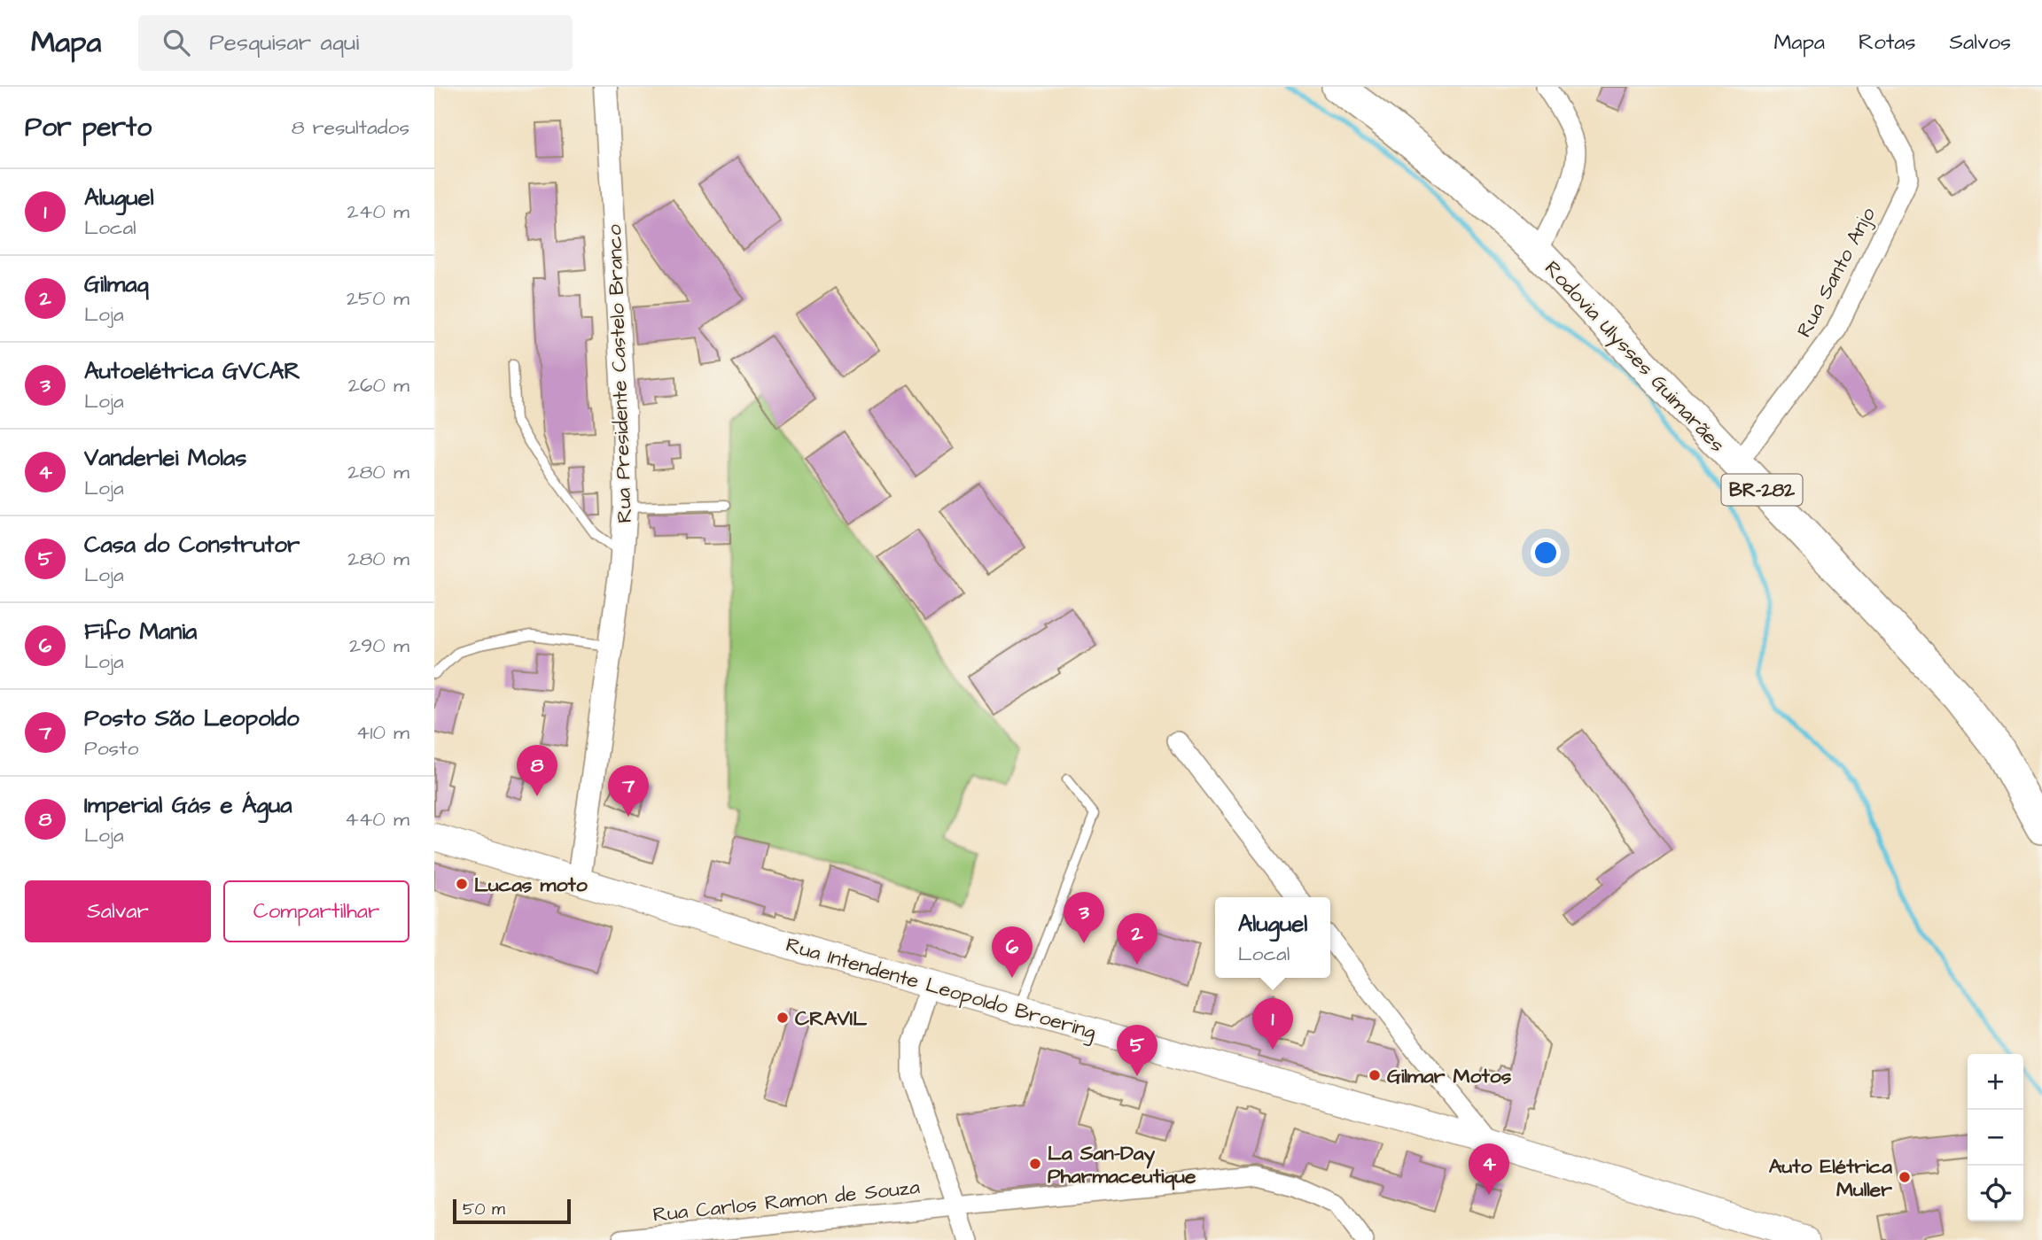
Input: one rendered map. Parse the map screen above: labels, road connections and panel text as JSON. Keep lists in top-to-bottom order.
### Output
{
  "streets": {
    "highway": ["Rodovia Ulysses Guimarães", "BR-282"],
    "main road": ["Rua Intendente Leopoldo Broering"],
    "street": ["Rua Santo Anjo", "Rua Presidente Castelo Branco", "Rua Carlos Ramon de Souza"]
  },
  "crossings": [
    ["Rua Santo Anjo", "Rodovia Ulysses Guimarães"],
    ["Rua Presidente Castelo Branco", "Rua Intendente Leopoldo Broering"]
  ],
  "places": [
    "Lucas moto",
    "CRAVIL",
    "Gilmar Motos",
    "La San-Day Pharmaceutique",
    "Auto Elétrica Muller"
  ],
  "scale_bar": "50 m",
  "page": {
    "header": "Mapa",
    "search": "Pesquisar aqui",
    "nav": ["Mapa", "Rotas", "Salvos"],
    "heading": ["Por perto", "8 resultados"],
    "list": [
      {
        "mark": "1",
        "name": "Aluguel",
        "note": "Local",
        "value": "240 m"
      },
      {
        "mark": "2",
        "name": "Gilmaq",
        "note": "Loja",
        "value": "250 m"
      },
      {
        "mark": "3",
        "name": "Autoelétrica GVCAR",
        "note": "Loja",
        "value": "260 m"
      },
      {
        "mark": "4",
        "name": "Vanderlei Molas",
        "note": "Loja",
        "value": "280 m"
      },
      {
        "mark": "5",
        "name": "Casa do Construtor",
        "note": "Loja",
        "value": "280 m"
      },
      {
        "mark": "6",
        "name": "Fifo Mania",
        "note": "Loja",
        "value": "290 m"
      },
      {
        "mark": "7",
        "name": "Posto São Leopoldo",
        "note": "Posto",
        "value": "410 m"
      },
      {
        "mark": "8",
        "name": "Imperial Gás e Água",
        "note": "Loja",
        "value": "440 m"
      }
    ],
    "pins": [
      "8",
      "7",
      "3",
      "2",
      "6",
      "1",
      "5",
      "4"
    ],
    "buttons": ["Salvar", "Compartilhar"],
    "popup": ["Aluguel", "Local"],
    "map_buttons": ["+", "−"],
    "scale": "50 m"
  }
}
